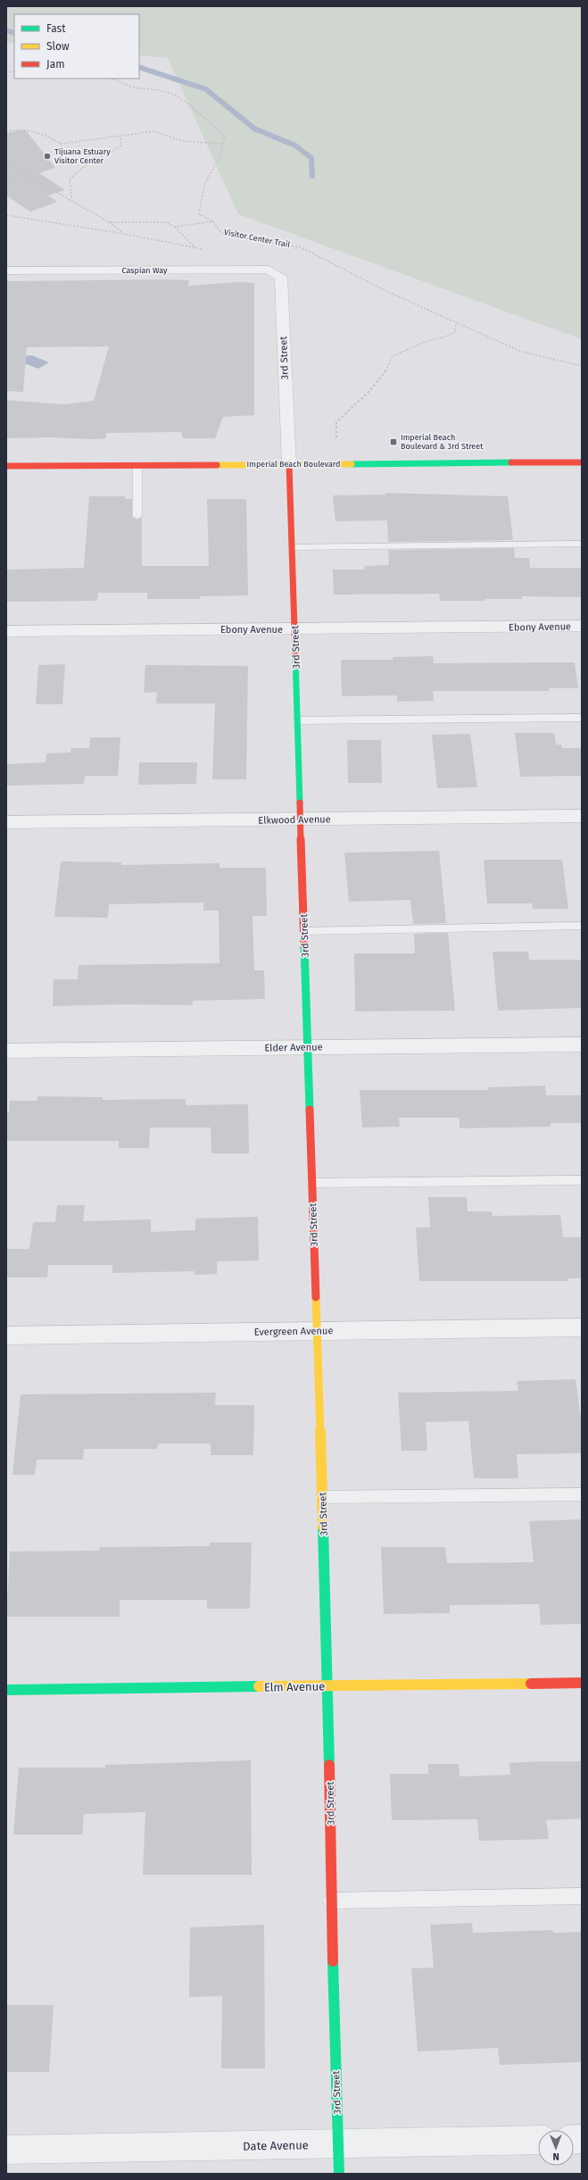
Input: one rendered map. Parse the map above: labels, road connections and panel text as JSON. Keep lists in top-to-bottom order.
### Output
{
  "streets": {
    "street": [
      "Caspian Way",
      "3rd Street",
      "Imperial Beach Boulevard",
      "Ebony Avenue",
      "Elkwood Avenue",
      "Elder Avenue",
      "Evergreen Avenue",
      "Elm Avenue",
      "Date Avenue"
    ],
    "path": ["Visitor Center Trail"]
  },
  "crossings": [
    ["Caspian Way", "3rd Street"],
    ["3rd Street", "Imperial Beach Boulevard"],
    ["3rd Street", "Ebony Avenue"],
    ["3rd Street", "Elkwood Avenue"],
    ["3rd Street", "Elder Avenue"],
    ["3rd Street", "Evergreen Avenue"],
    ["3rd Street", "Elm Avenue"],
    ["3rd Street", "Date Avenue"]
  ],
  "places": {
    "other": ["Tijuana Estuary Visitor Center"],
    "transit": ["Imperial Beach Boulevard & 3rd Street"]
  },
  "legend": ["Fast", "Slow", "Jam"],
  "north": "bottom"
}
